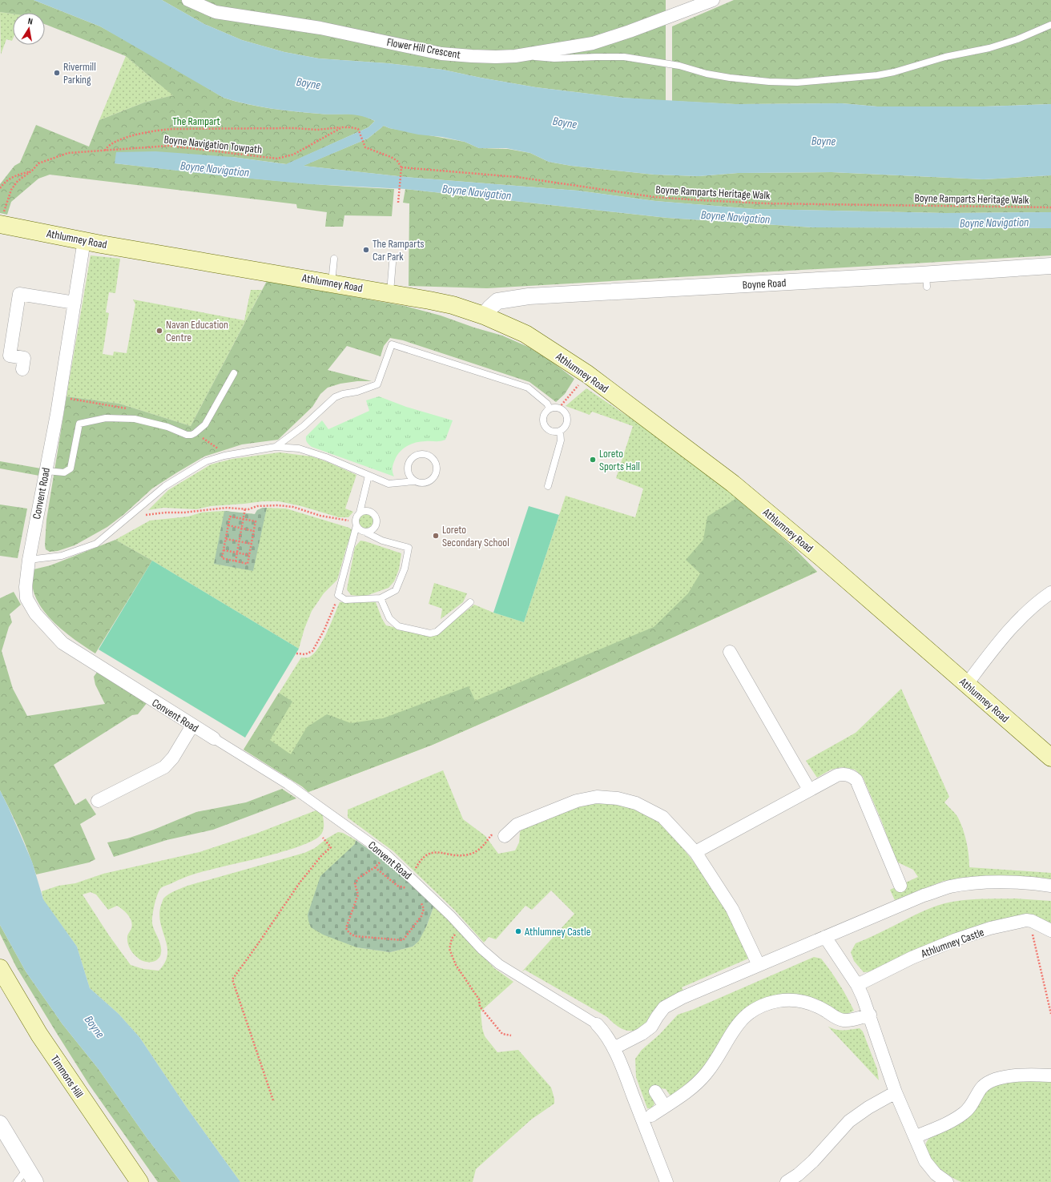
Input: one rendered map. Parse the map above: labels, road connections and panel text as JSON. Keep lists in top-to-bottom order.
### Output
{
  "streets": {
    "main road": ["Athlumney Road", "Timmons Hill"],
    "street": [
      "Flower Hill Crescent",
      "Boyne Road",
      "Convent Road",
      "Athlumney Castle"
    ],
    "path": ["Boyne Navigation Towpath", "Boyne Ramparts Heritage Walk"]
  },
  "crossings": [
    ["Boyne Navigation Towpath", "Athlumney Road"],
    ["Athlumney Road", "Boyne Road"],
    ["Athlumney Road", "Convent Road"]
  ],
  "water": ["Boyne", "Boyne Navigation"],
  "parks": ["The Rampart"],
  "places": [
    "Rivermill Parking",
    "The Ramparts Car Park",
    "Navan Education Centre",
    "Loreto Sports Hall",
    "Loreto Secondary School",
    "Athlumney Castle"
  ],
  "north": "top"
}
